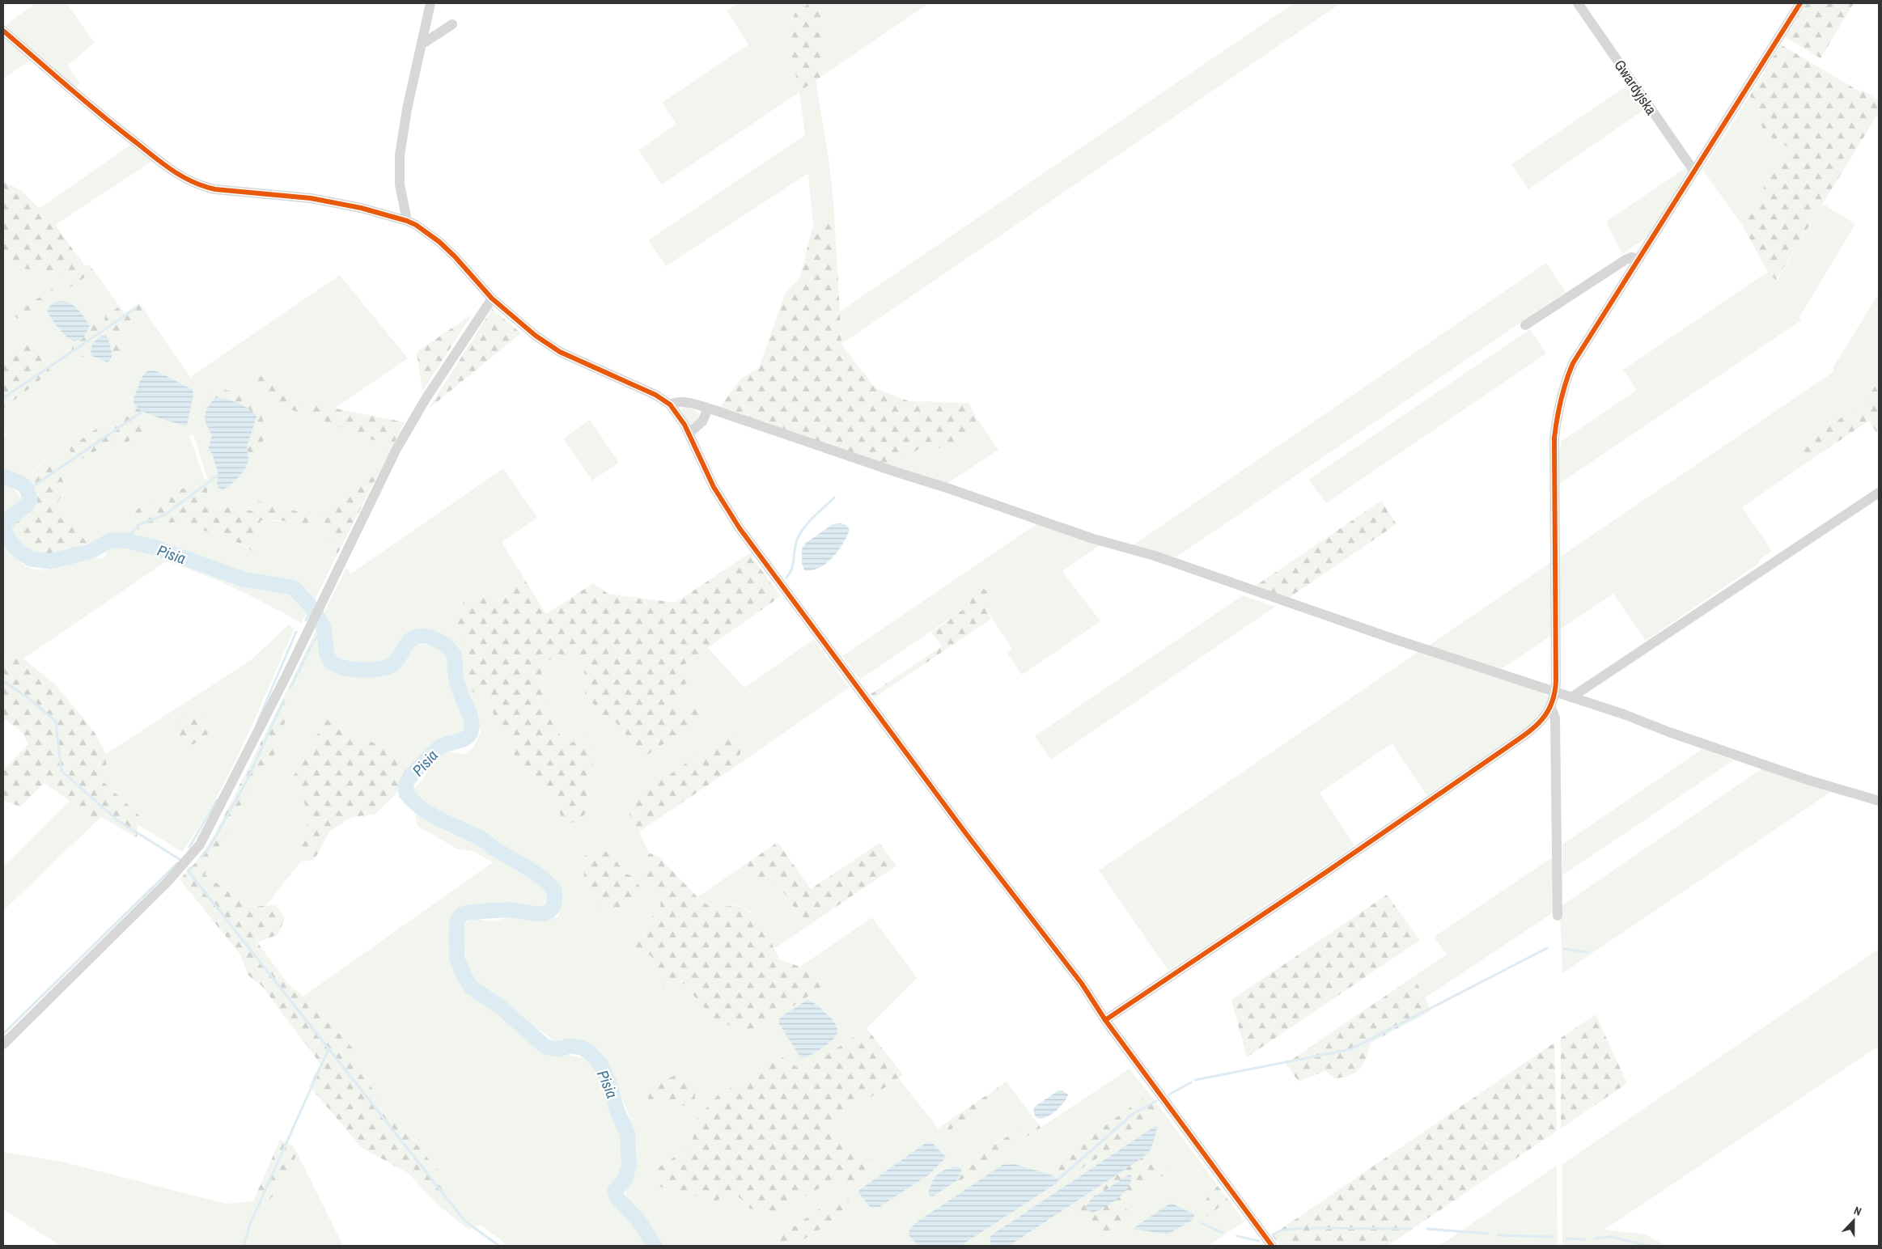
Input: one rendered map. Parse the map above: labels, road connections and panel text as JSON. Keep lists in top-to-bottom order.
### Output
{
  "streets": {
    "street": ["Gwardyjska"]
  },
  "water": ["Pisia"],
  "north": "top"
}
